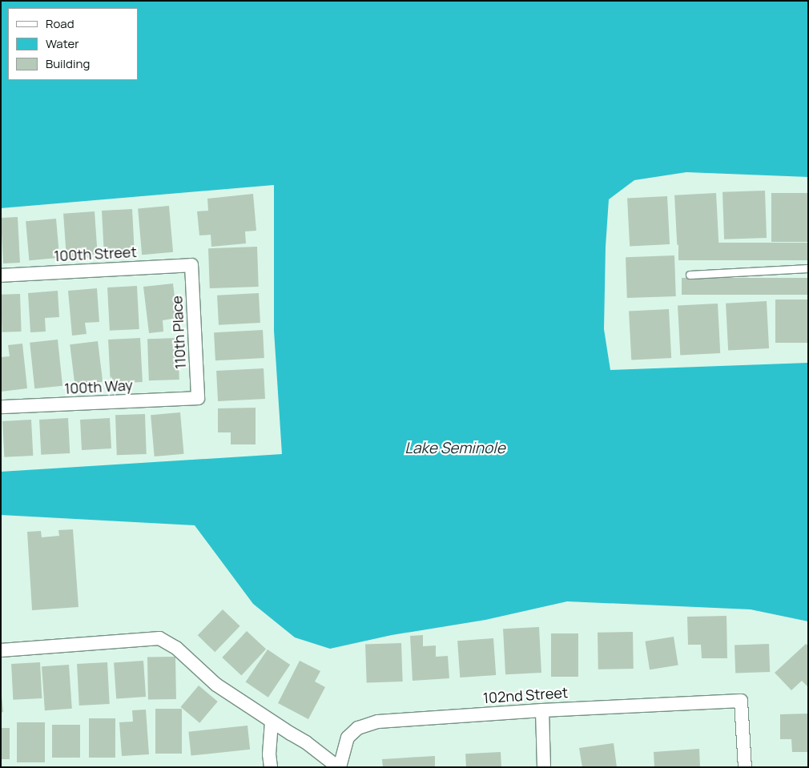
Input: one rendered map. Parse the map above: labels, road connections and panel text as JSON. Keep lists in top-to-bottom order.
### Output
{
  "streets": {
    "street": [
      "100th Street",
      "110th Place",
      "100th Way",
      "102nd Street"
    ]
  },
  "crossings": [
    ["100th Street", "110th Place"],
    ["110th Place", "100th Way"]
  ],
  "water": ["Lake Seminole"],
  "legend": ["Road", "Water", "Building"]
}
